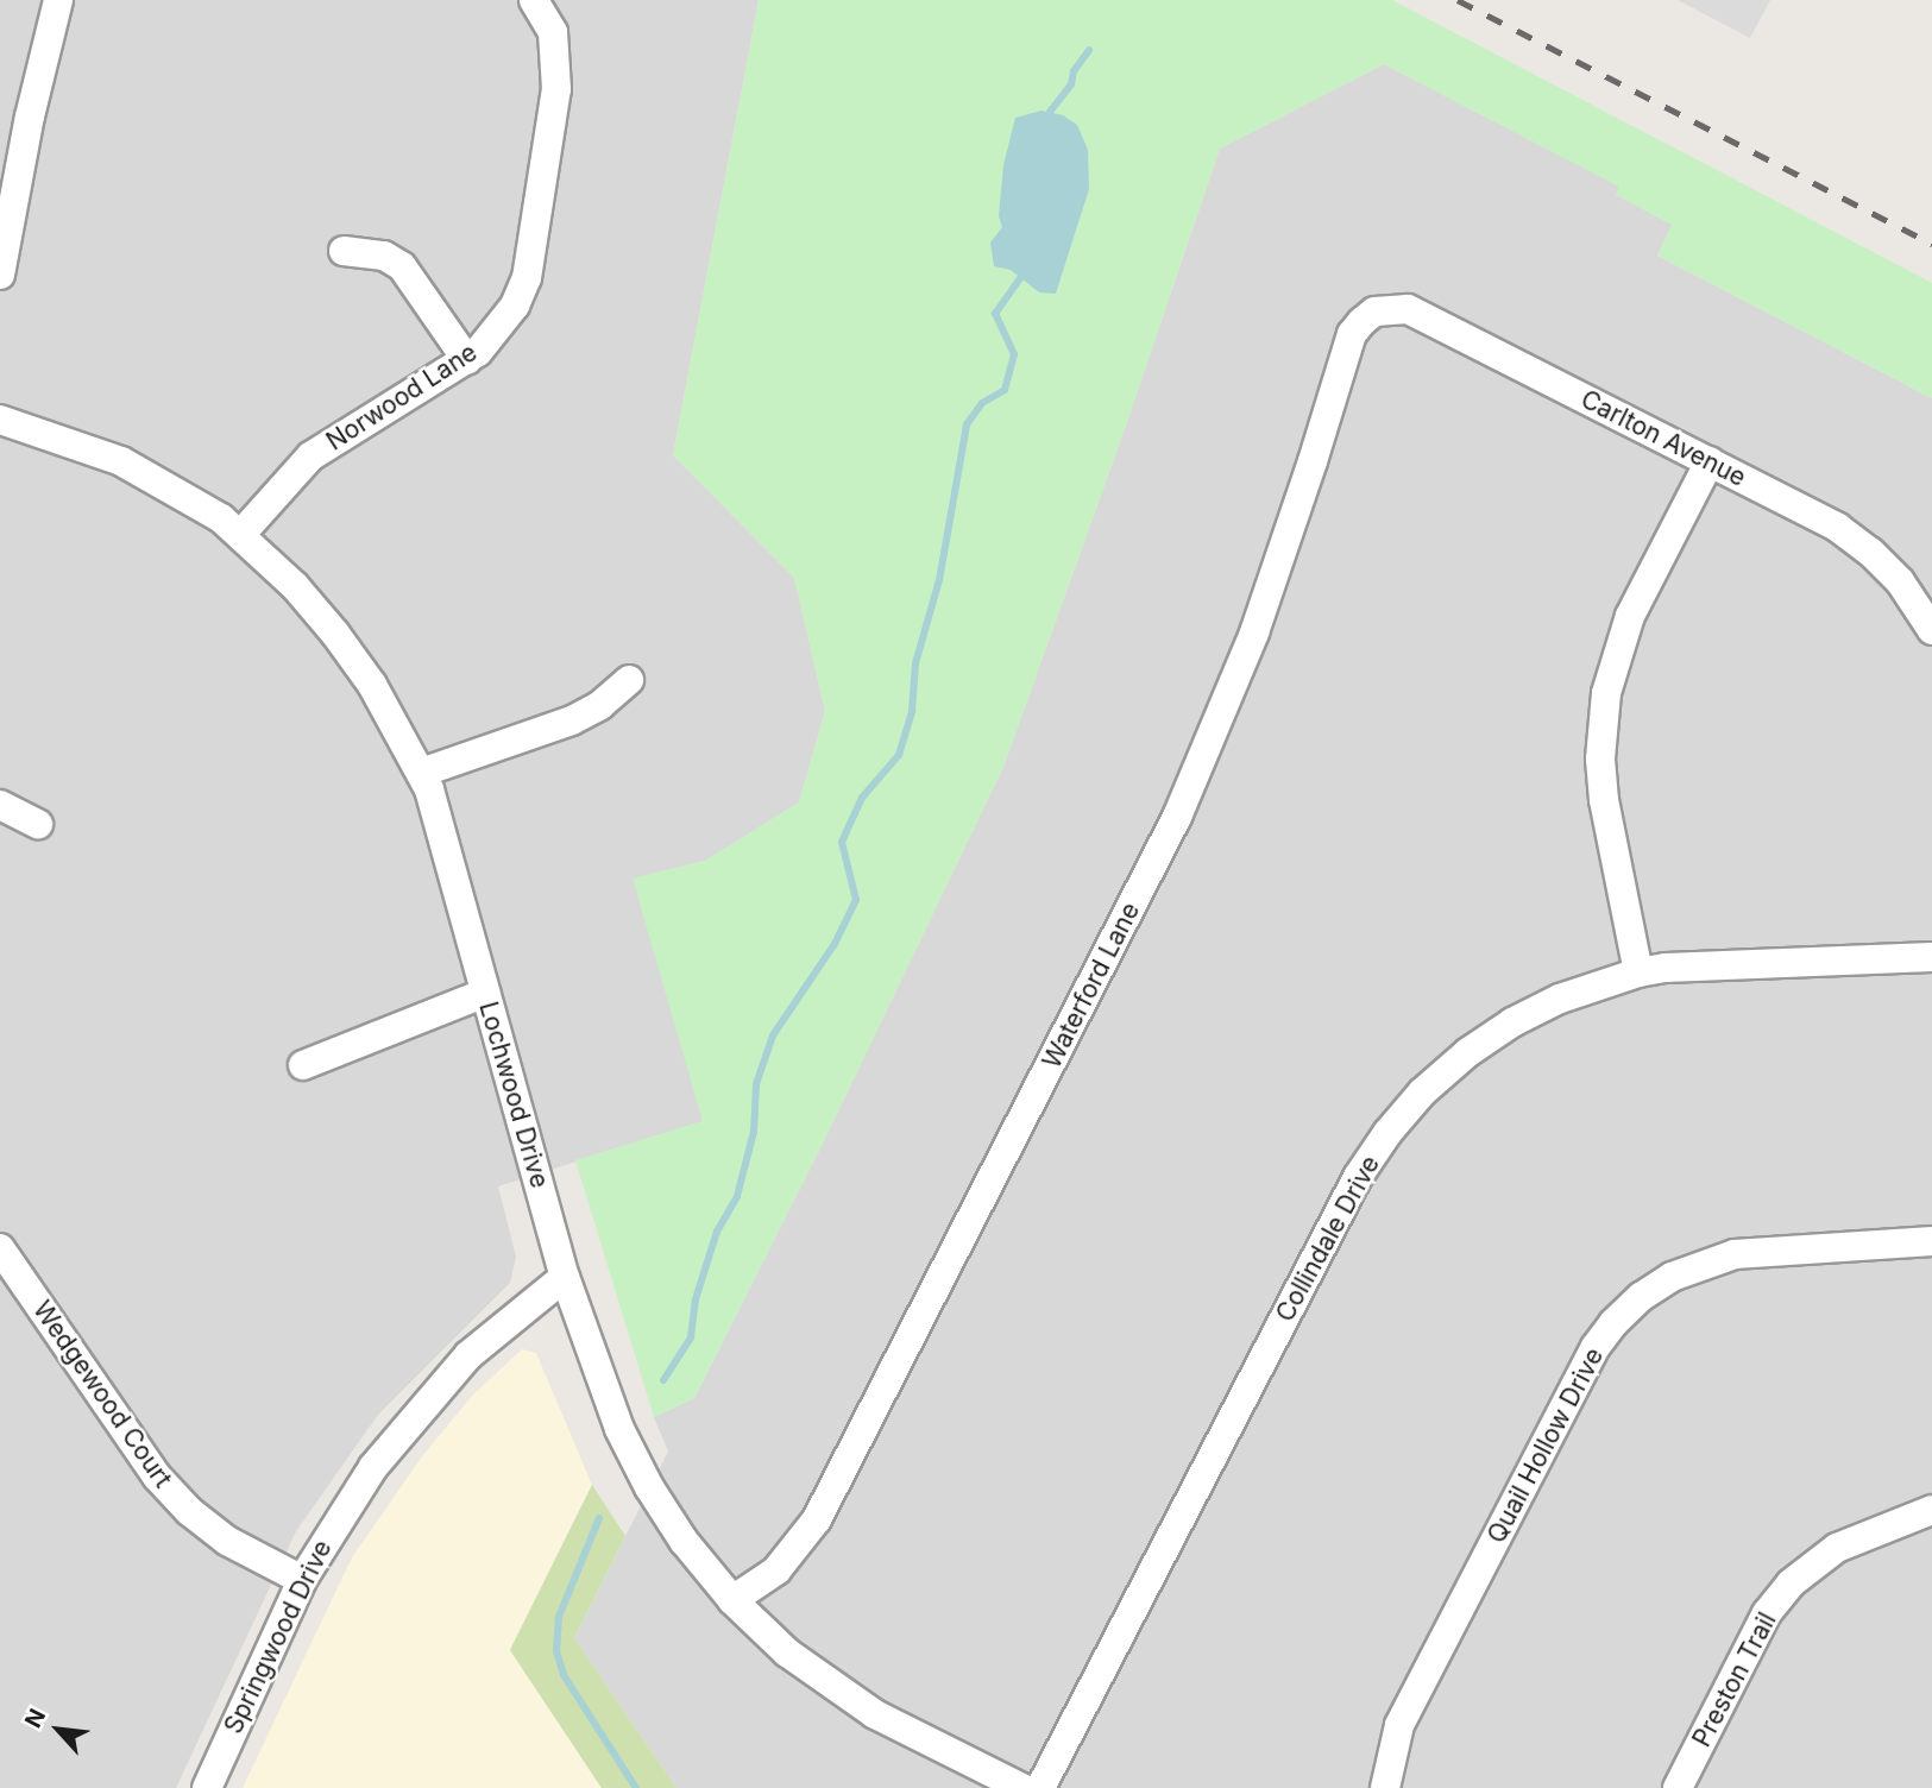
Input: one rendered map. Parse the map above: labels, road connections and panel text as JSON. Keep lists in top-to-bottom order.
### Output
{
  "streets": {
    "street": [
      "Norwood Lane",
      "Carlton Avenue",
      "Waterford Lane",
      "Lochwood Drive",
      "Collindale Drive",
      "Wedgewood Court",
      "Quail Hollow Drive",
      "Springwood Drive",
      "Preston Trail"
    ]
  },
  "crossings": [
    ["Norwood Lane", "Lochwood Drive"],
    ["Carlton Avenue", "Waterford Lane"],
    ["Waterford Lane", "Lochwood Drive"],
    ["Lochwood Drive", "Springwood Drive"],
    ["Wedgewood Court", "Springwood Drive"]
  ],
  "north": "top left"
}
